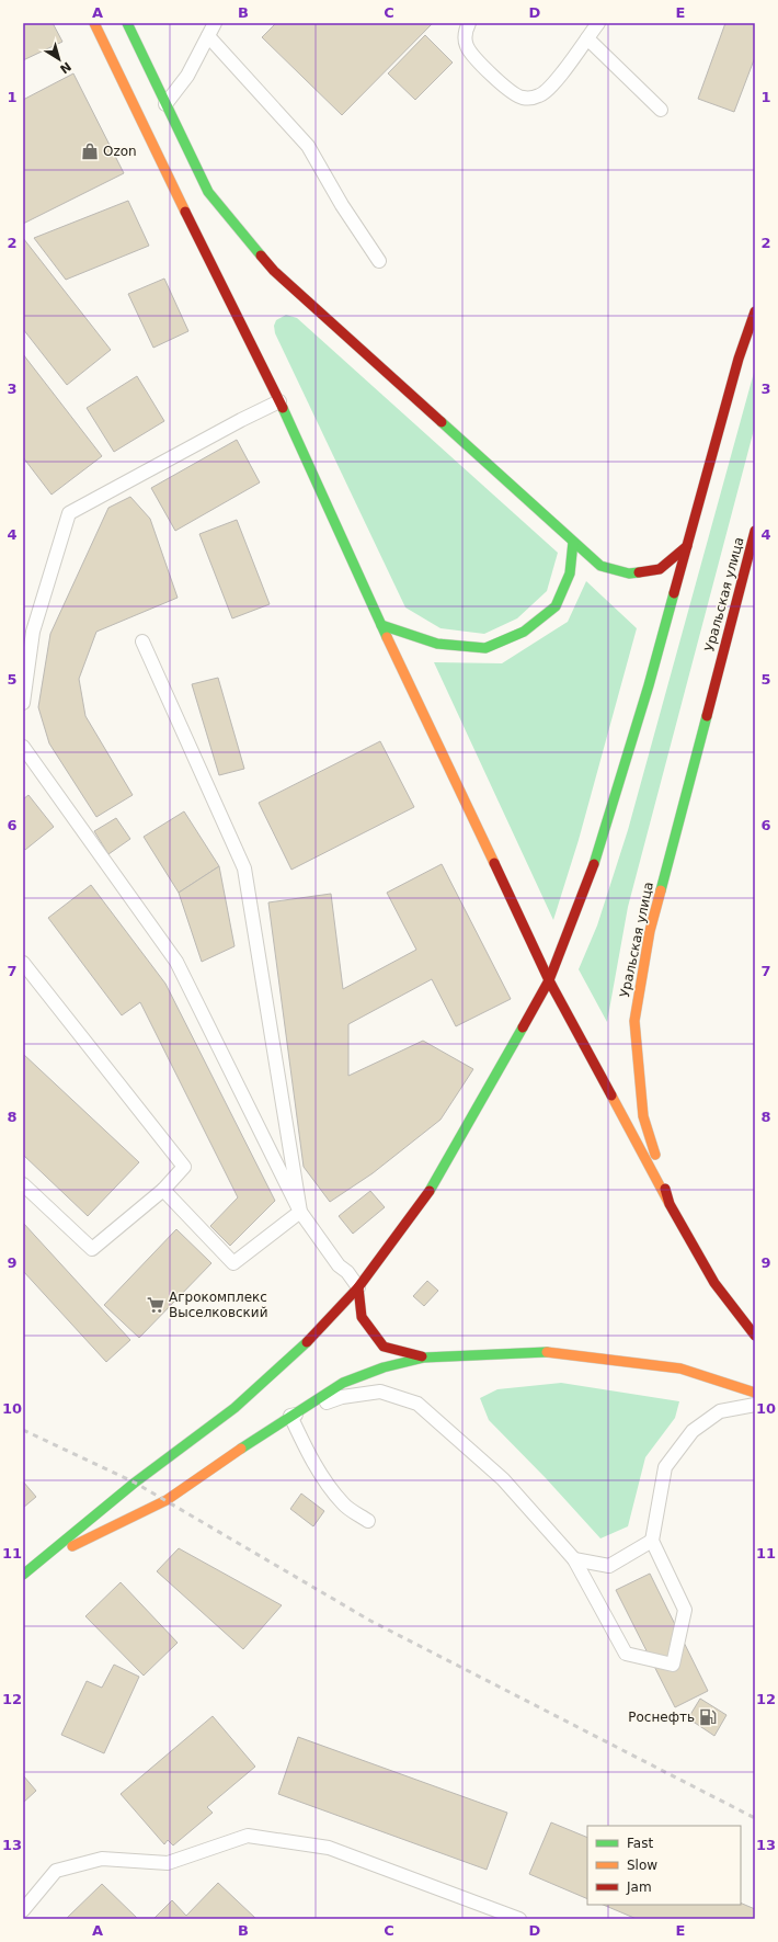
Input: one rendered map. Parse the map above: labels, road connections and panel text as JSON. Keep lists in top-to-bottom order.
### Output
{
  "streets": {
    "main road": ["Уральская улица"]
  },
  "places": {
    "shop": ["Ozon"],
    "supermarket": ["Агрокомплекс Выселковский"],
    "fuel station": ["Роснефть"]
  },
  "legend": ["Fast", "Slow", "Jam"],
  "north": "bottom right",
  "grid": {
    "columns": [
      "A",
      "B",
      "C",
      "D",
      "E"
    ],
    "rows": [
      "1",
      "2",
      "3",
      "4",
      "5",
      "6",
      "7",
      "8",
      "9",
      "10",
      "11",
      "12",
      "13"
    ]
  }
}
